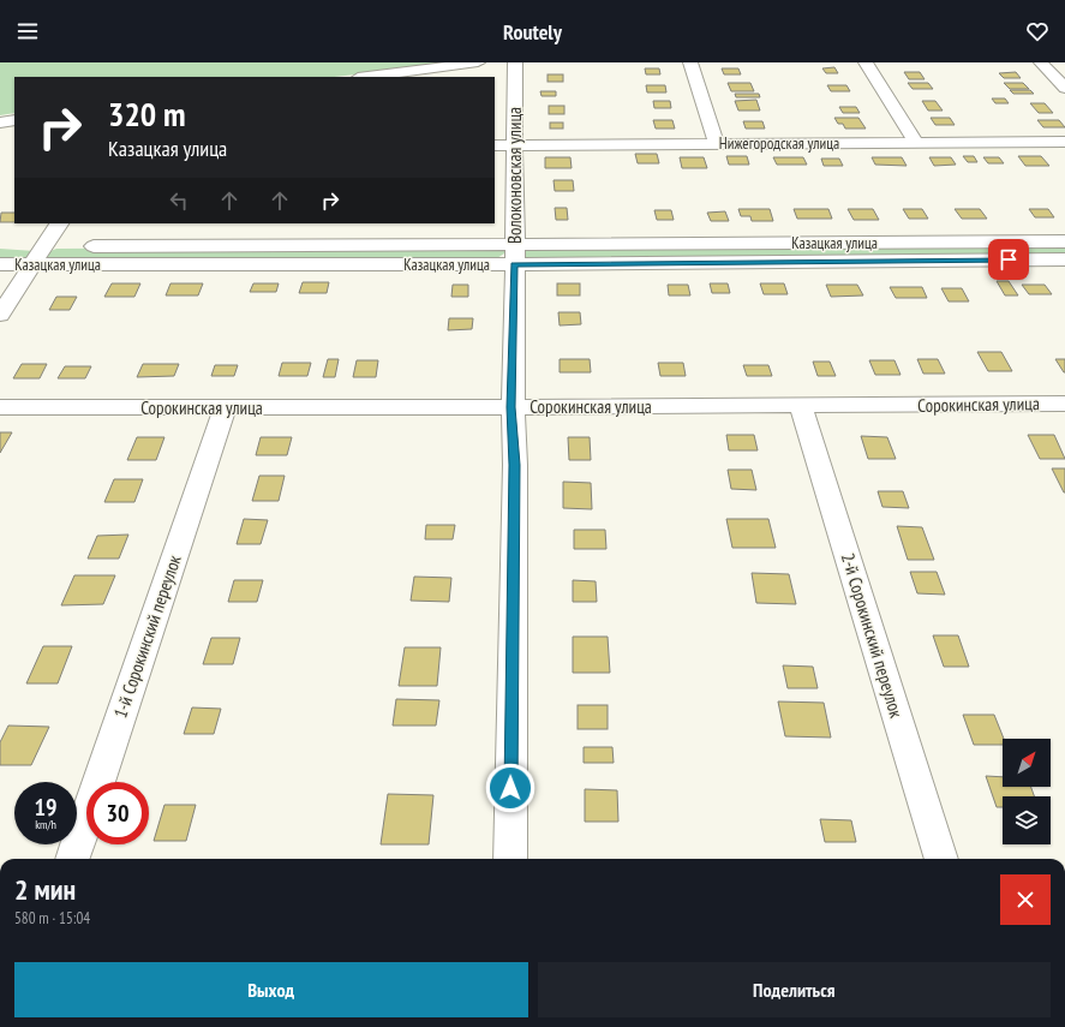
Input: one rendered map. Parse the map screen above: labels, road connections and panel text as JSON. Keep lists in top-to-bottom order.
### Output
{
  "streets": {
    "street": [
      "Нижегородская улица",
      "Волоконовская улица",
      "Казацкая улица",
      "Сорокинская улица",
      "2-й Сорокинский переулок",
      "1-й Сорокинский переулок"
    ]
  },
  "crossings": [
    ["Нижегородская улица", "Волоконовская улица"],
    ["Волоконовская улица", "Казацкая улица"],
    ["Волоконовская улица", "Сорокинская улица"],
    ["Сорокинская улица", "2-й Сорокинский переулок"],
    ["Сорокинская улица", "1-й Сорокинский переулок"]
  ],
  "north": "top right",
  "page": {
    "header": "Routely",
    "turn": ["320 m", "Казацкая улица"],
    "speed": "19 km/h",
    "limit": "30",
    "heading": ["2 мин", "580 m · 15:04"],
    "buttons": ["Выход", "Поделиться"]
  }
}
